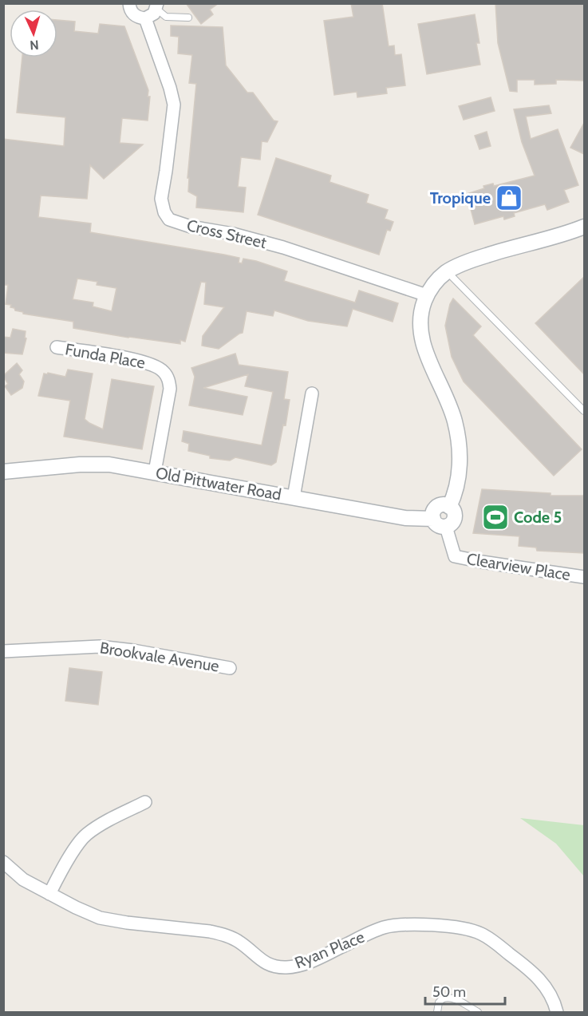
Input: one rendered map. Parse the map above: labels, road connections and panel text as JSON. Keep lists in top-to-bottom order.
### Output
{
  "streets": {
    "street": [
      "Cross Street",
      "Funda Place",
      "Old Pittwater Road",
      "Clearview Place",
      "Brookvale Avenue",
      "Ryan Place"
    ]
  },
  "crossings": [
    ["Funda Place", "Old Pittwater Road"],
    ["Old Pittwater Road", "Clearview Place"]
  ],
  "places": {
    "shop": ["Tropique"],
    "sports": ["Code 5"]
  },
  "scale_bar": "50 m",
  "north": "bottom"
}
